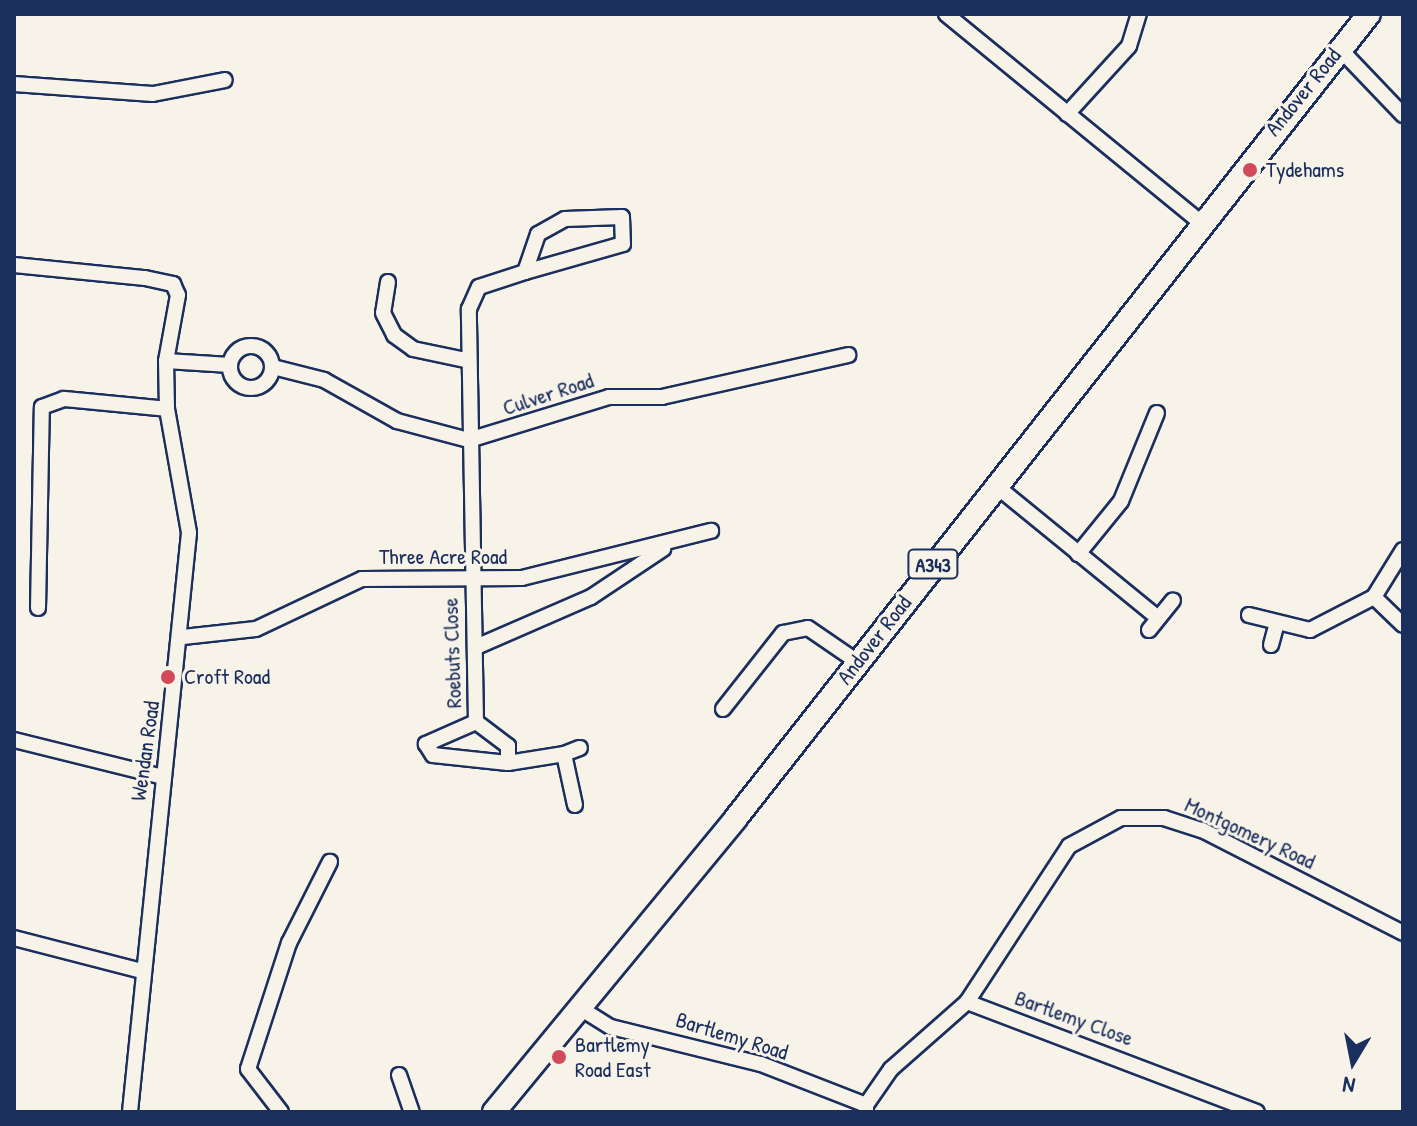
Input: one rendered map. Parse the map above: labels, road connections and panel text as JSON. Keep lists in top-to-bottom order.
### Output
{
  "streets": {
    "main road": ["Andover Road", "A343"],
    "street": [
      "Culver Road",
      "Three Acre Road",
      "Roebuts Close",
      "Wendan Road",
      "Montgomery Road",
      "Bartlemy Close",
      "Bartlemy Road"
    ]
  },
  "crossings": [
    ["Andover Road", "Bartlemy Road"],
    ["Culver Road", "Roebuts Close"],
    ["Three Acre Road", "Roebuts Close"],
    ["Three Acre Road", "Wendan Road"],
    ["Montgomery Road", "Bartlemy Close"]
  ],
  "places": ["Tydehams", "Croft Road", "Bartlemy Road East"],
  "north": "bottom"
}
